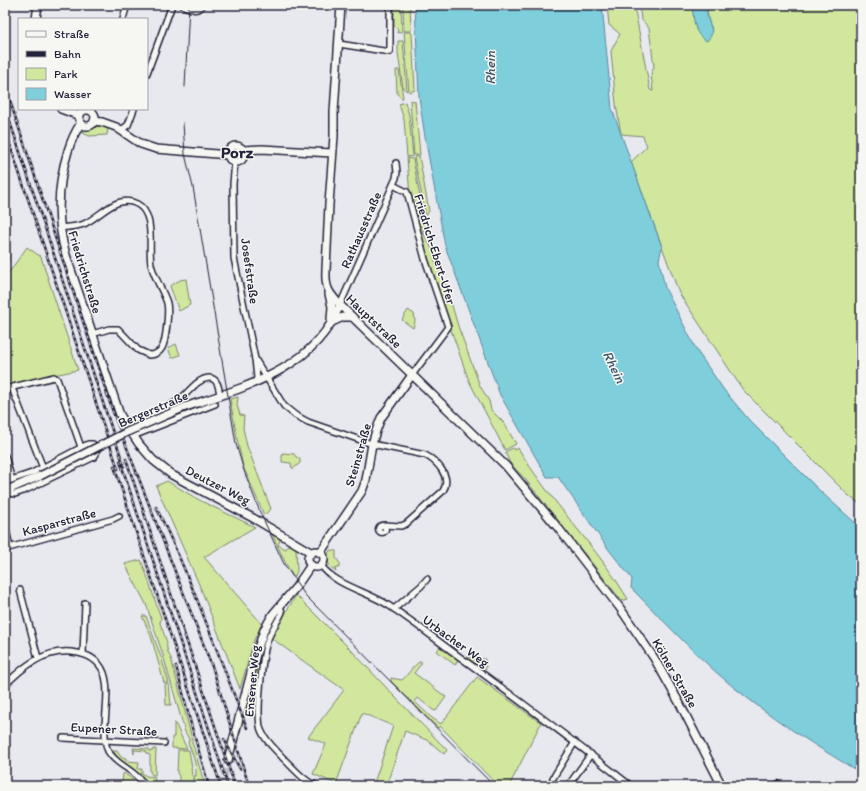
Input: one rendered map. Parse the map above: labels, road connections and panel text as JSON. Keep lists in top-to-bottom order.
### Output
{
  "streets": {
    "street": [
      "Rathausstraße",
      "Friedrich-Ebert-Ufer",
      "Josefstraße",
      "Friedrichstraße",
      "Hauptstraße",
      "Bergerstraße",
      "Steinstraße",
      "Deutzer Weg",
      "Kasparstraße",
      "Urbacher Weg",
      "Kölner Straße",
      "Ensener Weg",
      "Eupener Straße"
    ]
  },
  "crossings": [
    ["Rathausstraße", "Friedrich-Ebert-Ufer"],
    ["Rathausstraße", "Hauptstraße"],
    ["Rathausstraße", "Bergerstraße"],
    ["Friedrich-Ebert-Ufer", "Steinstraße"],
    ["Josefstraße", "Bergerstraße"],
    ["Josefstraße", "Steinstraße"],
    ["Friedrichstraße", "Bergerstraße"],
    ["Friedrichstraße", "Deutzer Weg"],
    ["Hauptstraße", "Bergerstraße"],
    ["Hauptstraße", "Steinstraße"],
    ["Hauptstraße", "Kölner Straße"],
    ["Bergerstraße", "Deutzer Weg"],
    ["Steinstraße", "Deutzer Weg"],
    ["Steinstraße", "Urbacher Weg"],
    ["Deutzer Weg", "Urbacher Weg"]
  ],
  "districts": ["Porz"],
  "water": ["Rhein"],
  "legend": [
    "Straße",
    "Bahn",
    "Park",
    "Wasser"
  ]
}
